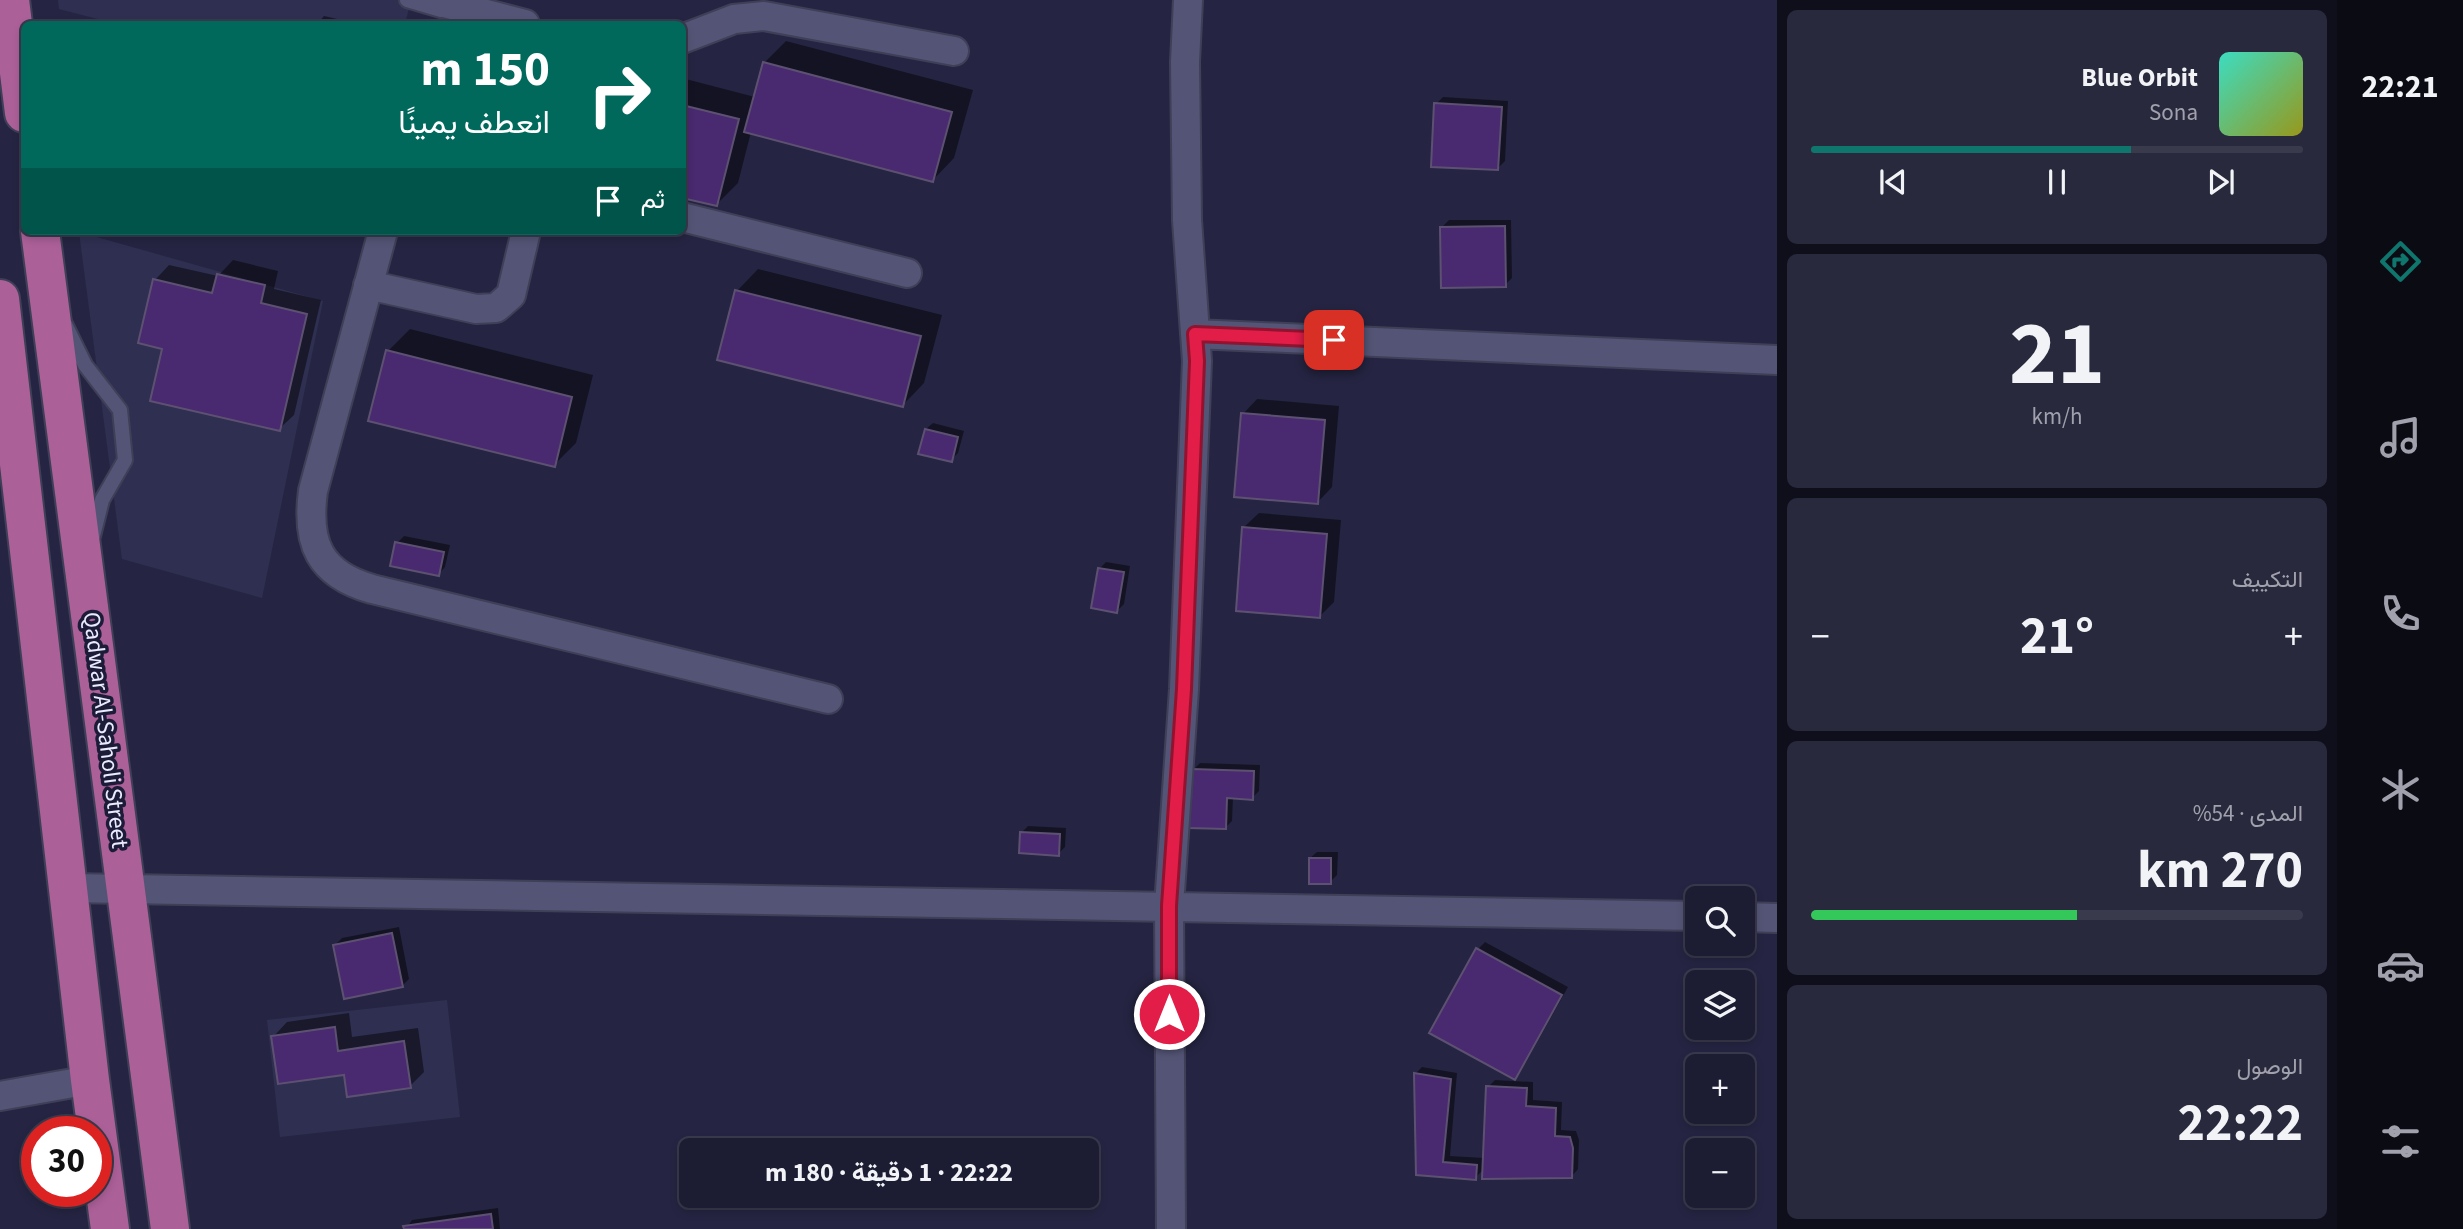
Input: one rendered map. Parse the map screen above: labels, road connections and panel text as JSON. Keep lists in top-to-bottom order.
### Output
{
  "streets": {
    "highway": ["Qadwar Al-Saholi Street"]
  },
  "page": {
    "tabs": "22:21",
    "turn": ["150 m", "انعطف يمينًا"],
    "song": ["Blue Orbit", "Sona"],
    "then": "ثم",
    "tile": [
      ["21", "km/h"],
      "التكييف",
      ["المدى · 54%", "270 km"],
      ["الوصول", "22:22"]
    ],
    "heat": ["−", "21°", "+"],
    "map_buttons": ["+", "−"],
    "limit": "30",
    "trip": "22:22 · 1 دقيقة · 180 m"
  }
}
